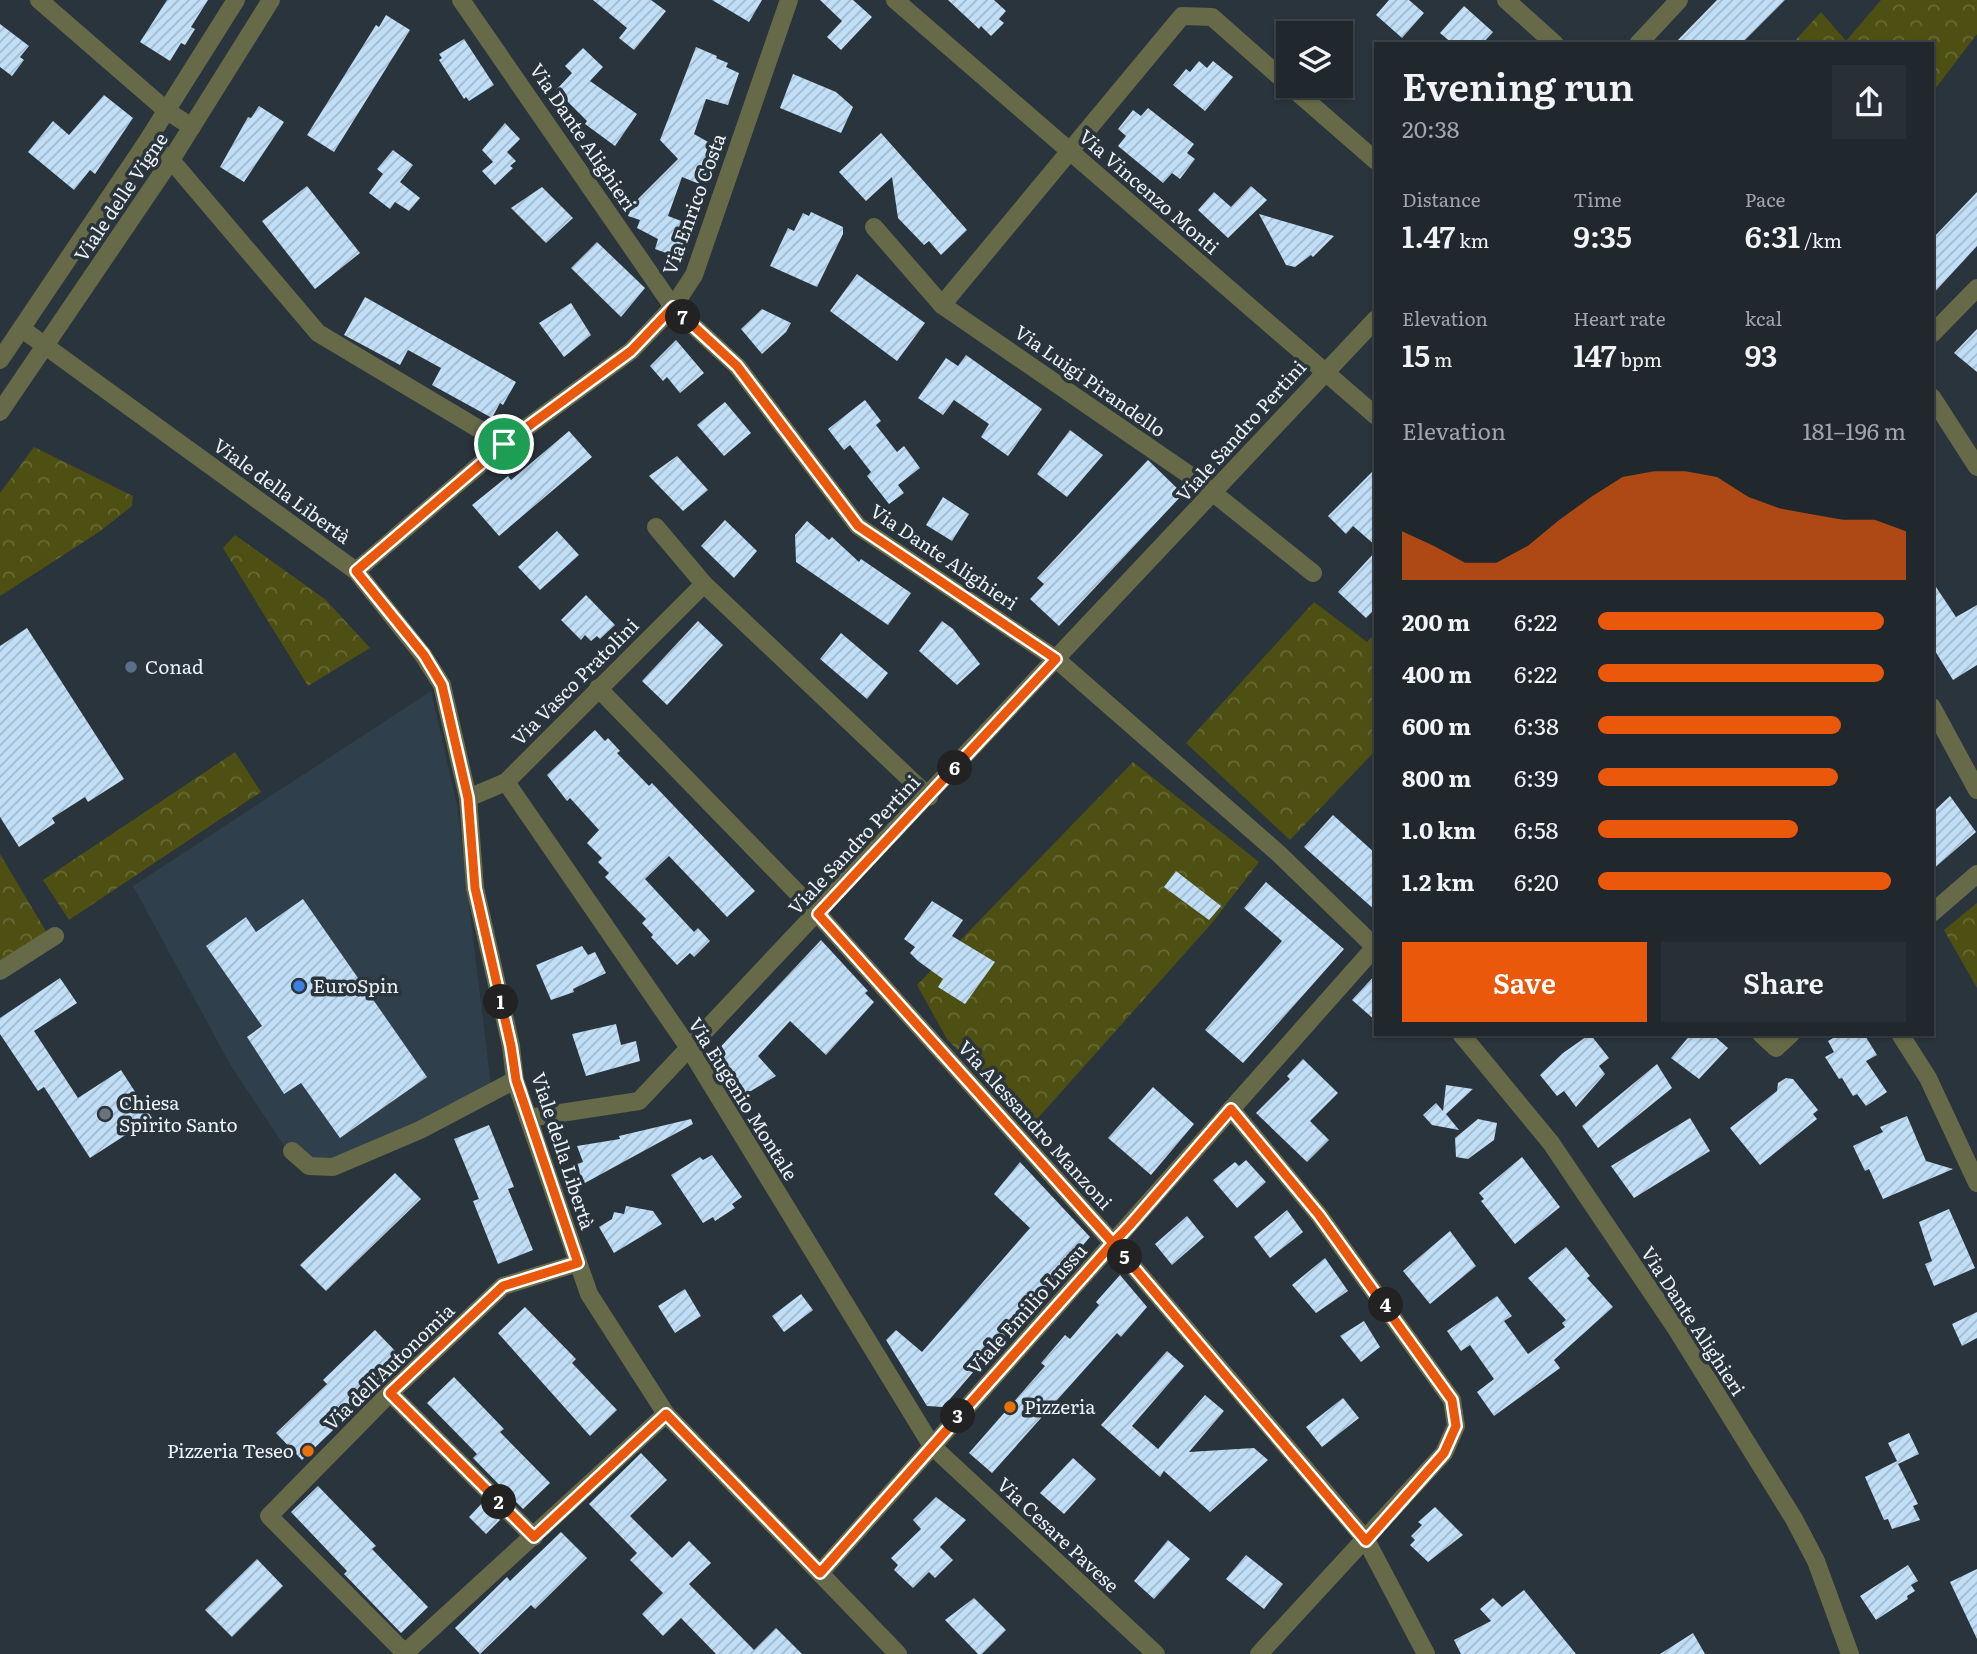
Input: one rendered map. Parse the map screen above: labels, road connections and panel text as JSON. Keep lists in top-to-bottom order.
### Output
{
  "streets": {
    "street": [
      "Via Dante Alighieri",
      "Via Vincenzo Monti",
      "Viale delle Vigne",
      "Via Enrico Costa",
      "Via Luigi Pirandello",
      "Viale Sandro Pertini",
      "Viale della Libertà",
      "Via Vasco Pratolini",
      "Via Eugenio Montale",
      "Via Alessandro Manzoni",
      "Viale Emilio Lussu",
      "Via dell'Autonomia",
      "Via Cesare Pavese"
    ]
  },
  "crossings": [
    ["Via Dante Alighieri", "Via Enrico Costa"],
    ["Via Dante Alighieri", "Viale Sandro Pertini"],
    ["Via Vincenzo Monti", "Viale Sandro Pertini"],
    ["Viale delle Vigne", "Viale della Libertà"],
    ["Via Enrico Costa", "Viale della Libertà"],
    ["Via Luigi Pirandello", "Viale Sandro Pertini"],
    ["Viale Sandro Pertini", "Viale della Libertà"],
    ["Viale Sandro Pertini", "Via Eugenio Montale"],
    ["Viale Sandro Pertini", "Via Alessandro Manzoni"],
    ["Viale della Libertà", "Via Vasco Pratolini"],
    ["Viale della Libertà", "Viale Emilio Lussu"],
    ["Viale della Libertà", "Via dell'Autonomia"],
    ["Via Vasco Pratolini", "Via Eugenio Montale"],
    ["Via Vasco Pratolini", "Via Alessandro Manzoni"],
    ["Via Eugenio Montale", "Viale Emilio Lussu"],
    ["Via Eugenio Montale", "Via Cesare Pavese"],
    ["Via Alessandro Manzoni", "Viale Emilio Lussu"],
    ["Viale Emilio Lussu", "Via Cesare Pavese"]
  ],
  "places": [
    "Conad",
    "EuroSpin",
    "Chiesa Spirito Santo",
    "Pizzeria",
    "Pizzeria Teseo"
  ],
  "page": {
    "heading": ["Evening run", "20:38"],
    "stats": [
      ["Distance", "1.47 km"],
      ["Time", "9:35"],
      ["Pace", "6:31 /km"],
      ["Elevation", "15 m"],
      ["Heart rate", "147 bpm"],
      ["kcal", "93"]
    ],
    "pins": [
      "7",
      "6",
      "1",
      "5",
      "4",
      "3",
      "2"
    ],
    "chart": ["Elevation", "181–196 m"],
    "list": [
      {
        "name": "200 m",
        "note": "6:22"
      },
      {
        "name": "400 m",
        "note": "6:22"
      },
      {
        "name": "600 m",
        "note": "6:38"
      },
      {
        "name": "800 m",
        "note": "6:39"
      },
      {
        "name": "1.0 km",
        "note": "6:58"
      },
      {
        "name": "1.2 km",
        "note": "6:20"
      }
    ],
    "buttons": ["Save", "Share"]
  }
}
